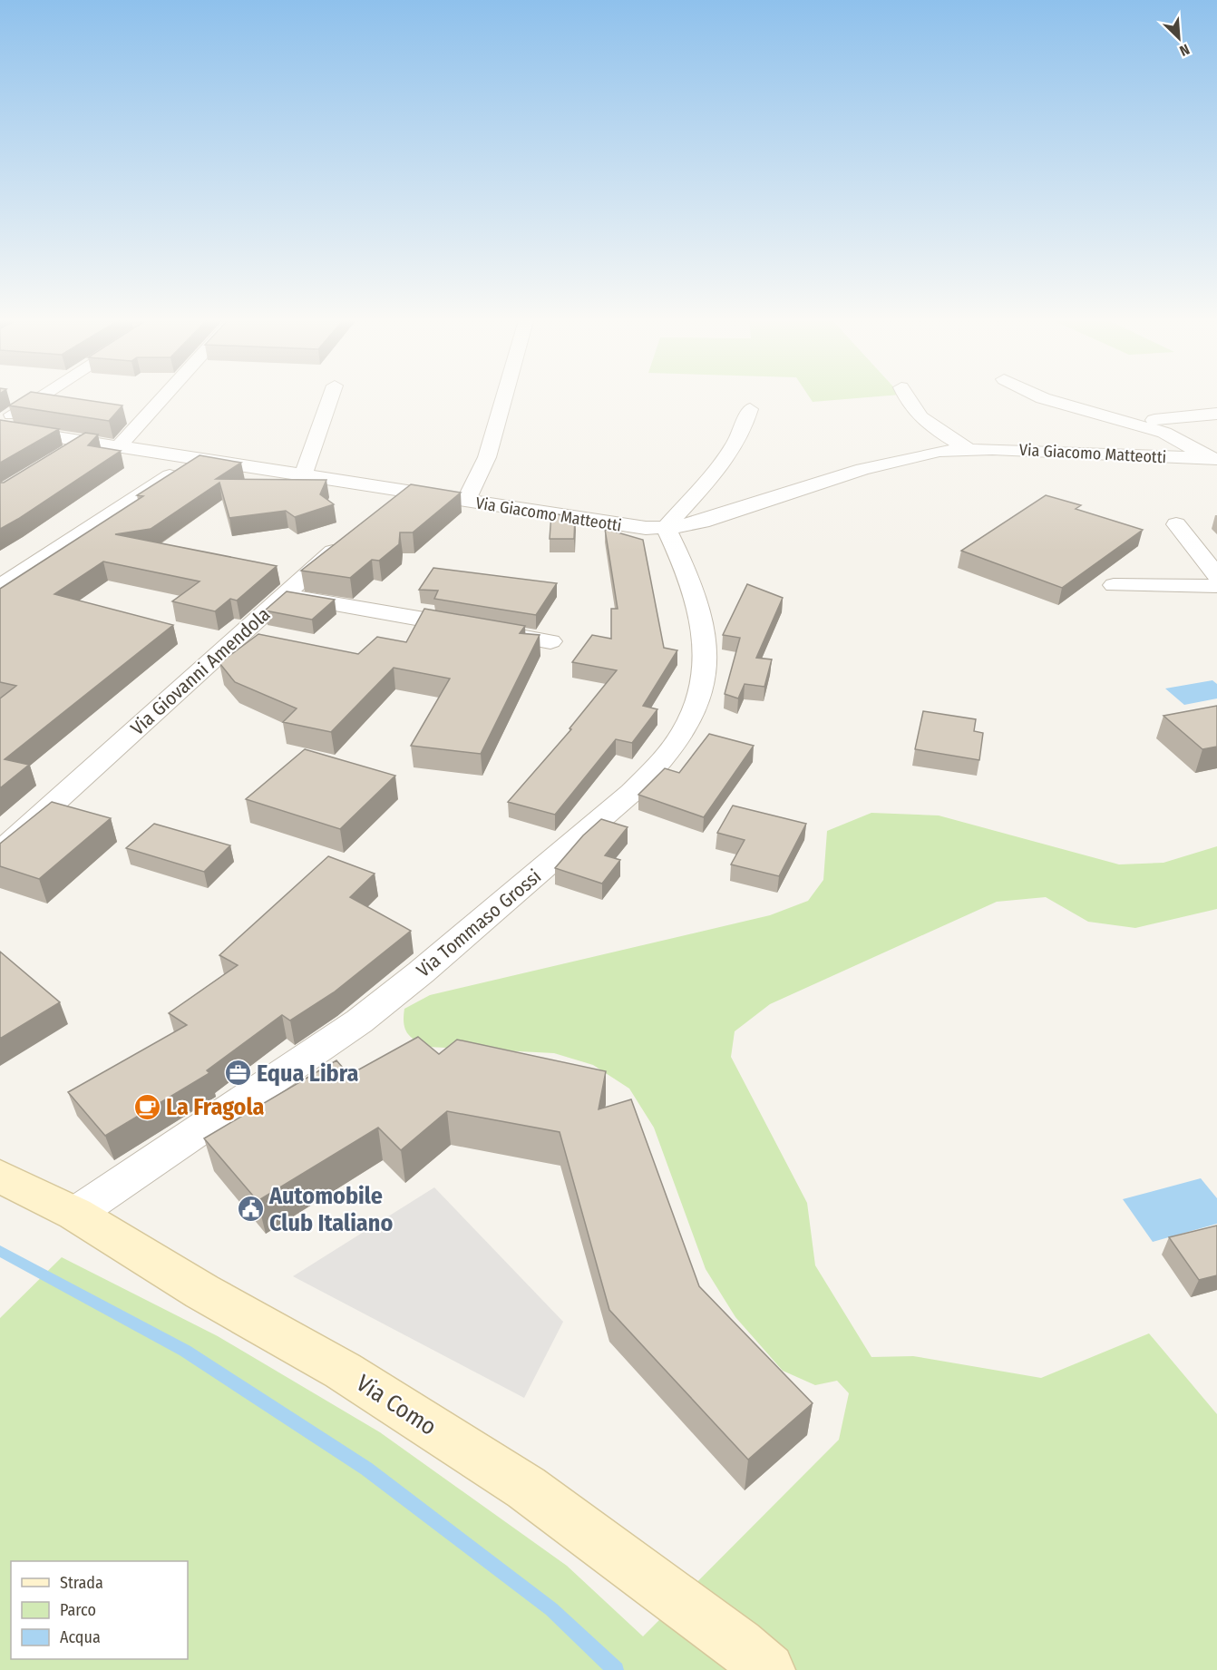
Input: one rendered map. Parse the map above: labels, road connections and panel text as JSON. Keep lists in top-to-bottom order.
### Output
{
  "streets": {
    "main road": ["Via Como"],
    "street": ["Via Giacomo Matteotti", "Via Giovanni Amendola", "Via Tommaso Grossi"]
  },
  "crossings": [
    ["Via Giacomo Matteotti", "Via Tommaso Grossi"],
    ["Via Tommaso Grossi", "Via Como"]
  ],
  "places": {
    "office": ["Equa Libra"],
    "cafe": ["La Fragola"],
    "public building": ["Automobile Club Italiano"]
  },
  "legend": ["Strada", "Parco", "Acqua"],
  "north": "bottom right"
}
